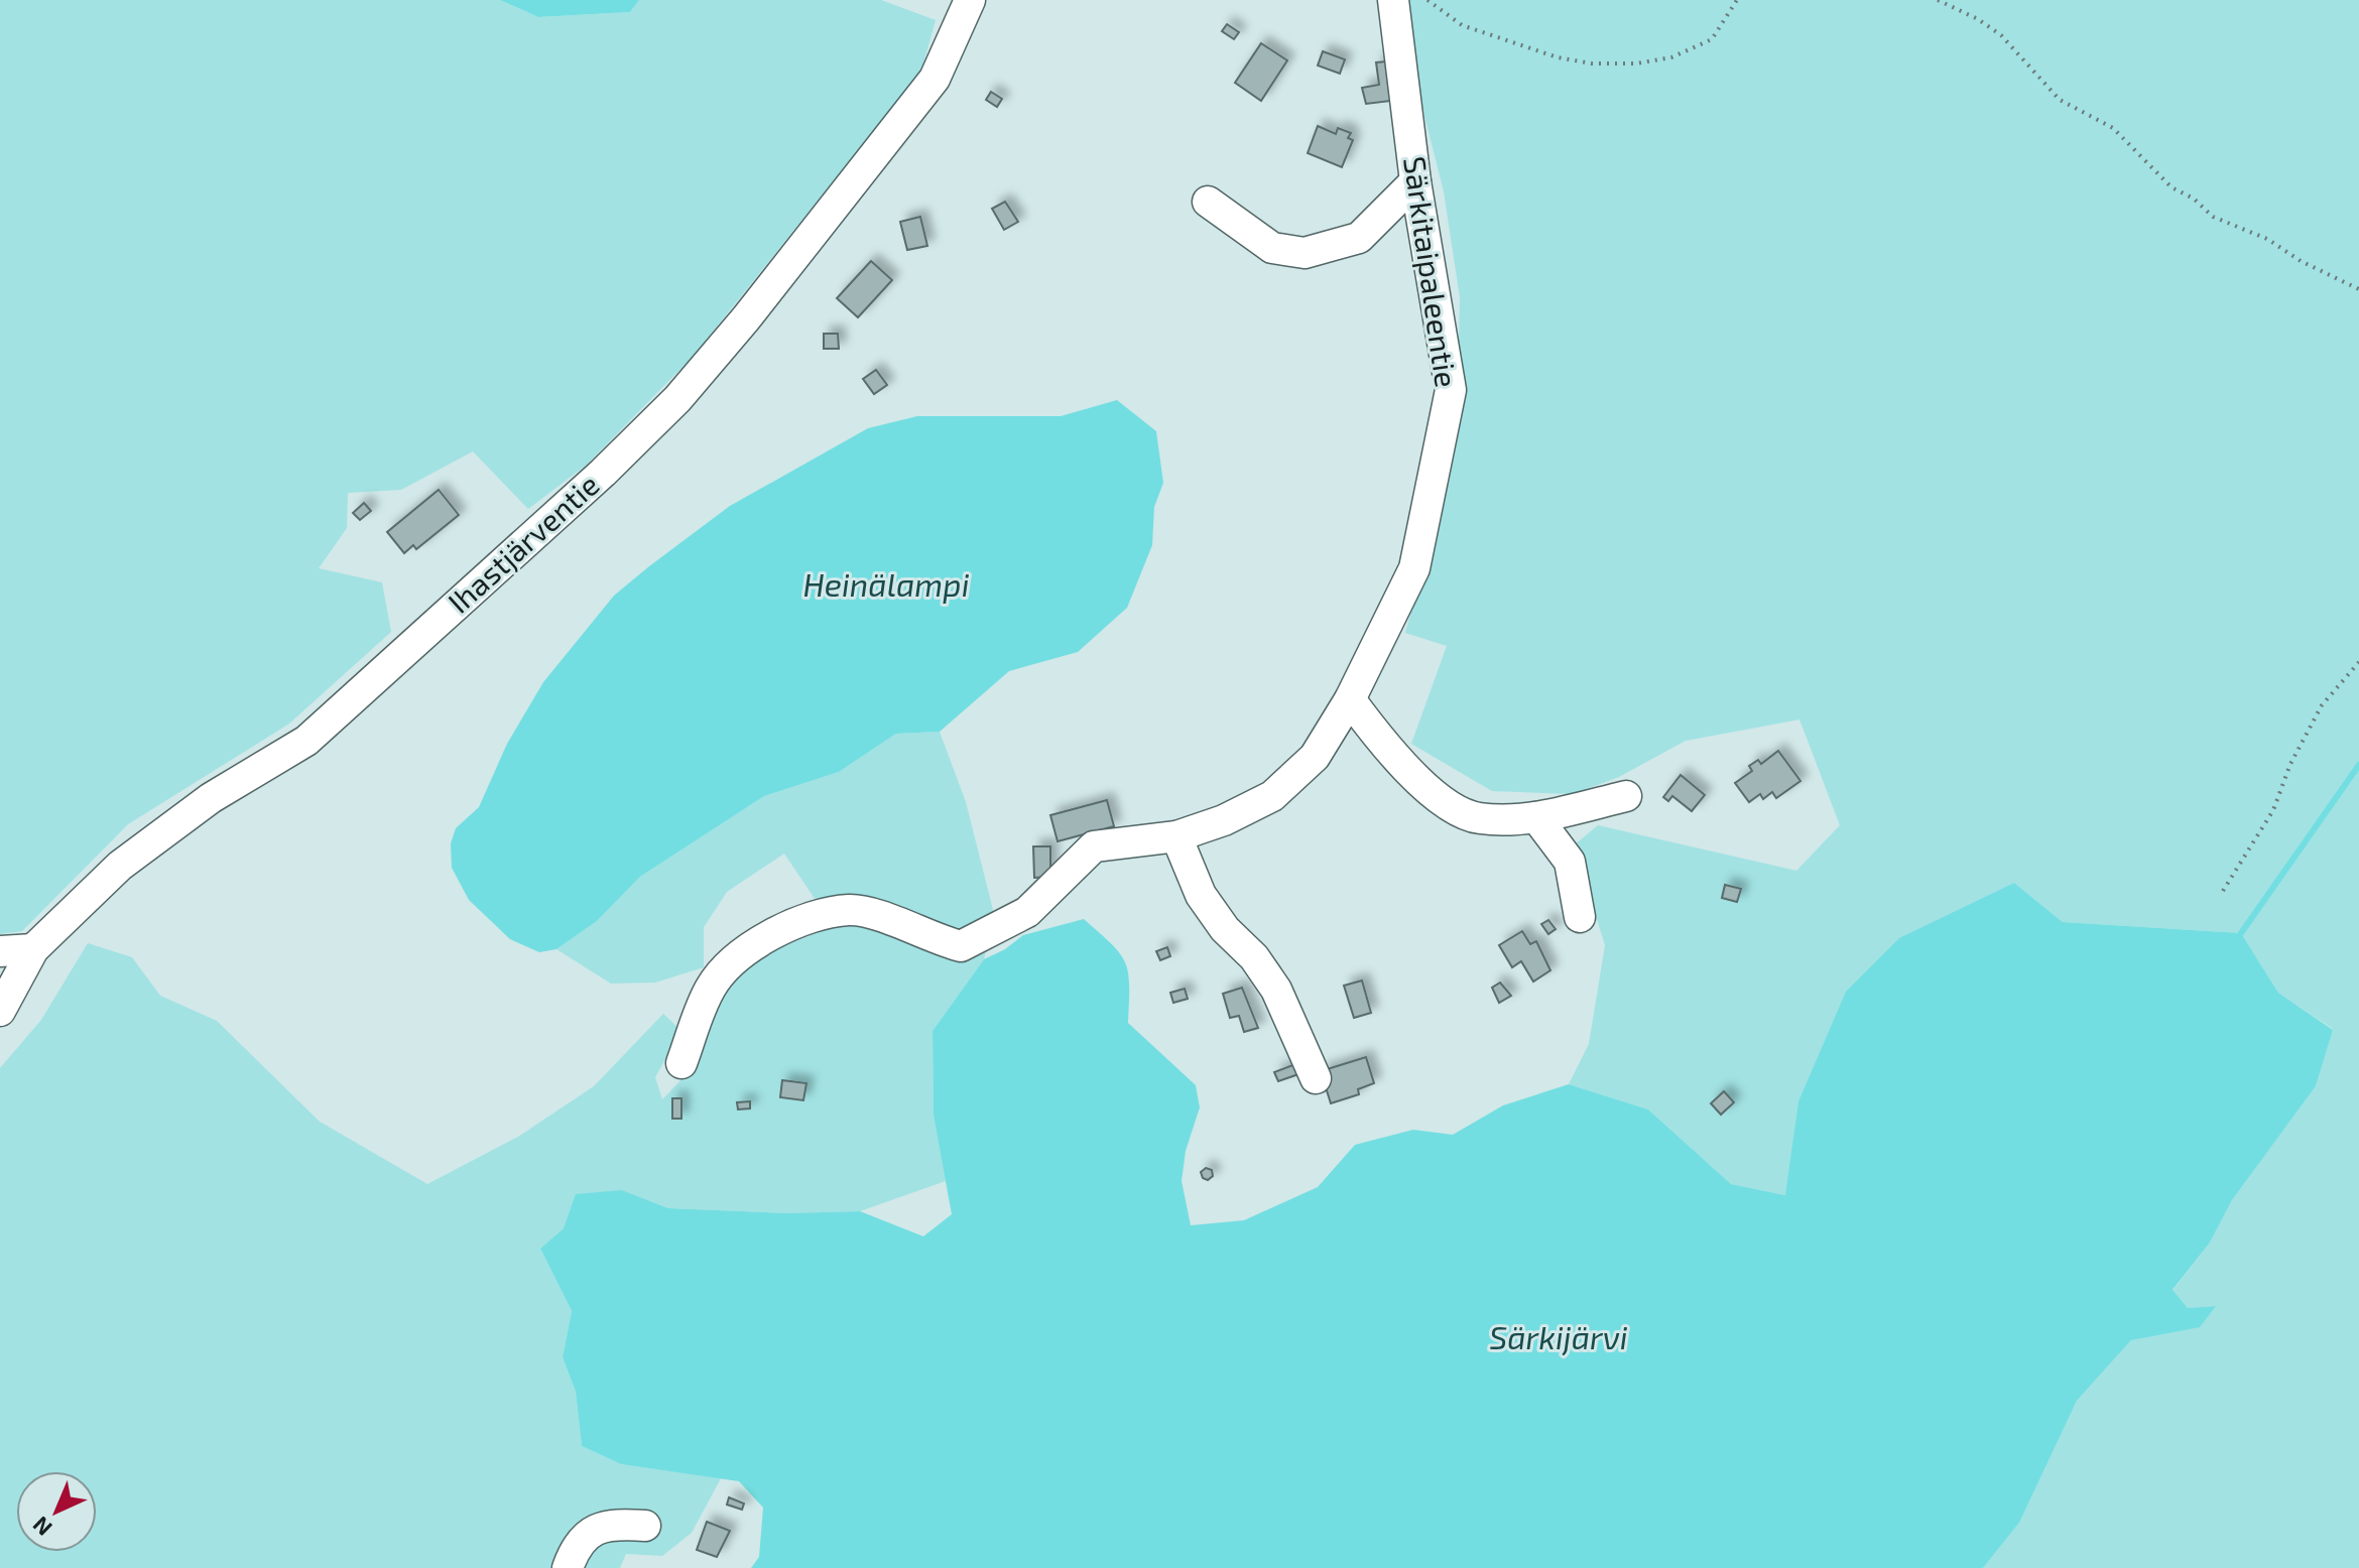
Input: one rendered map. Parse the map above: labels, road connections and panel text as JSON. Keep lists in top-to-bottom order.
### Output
{
  "streets": {
    "street": ["Särkitaipaleentie", "Ihastjärventie"]
  },
  "water": ["Heinälampi", "Särkijärvi"],
  "north": "bottom left"
}
